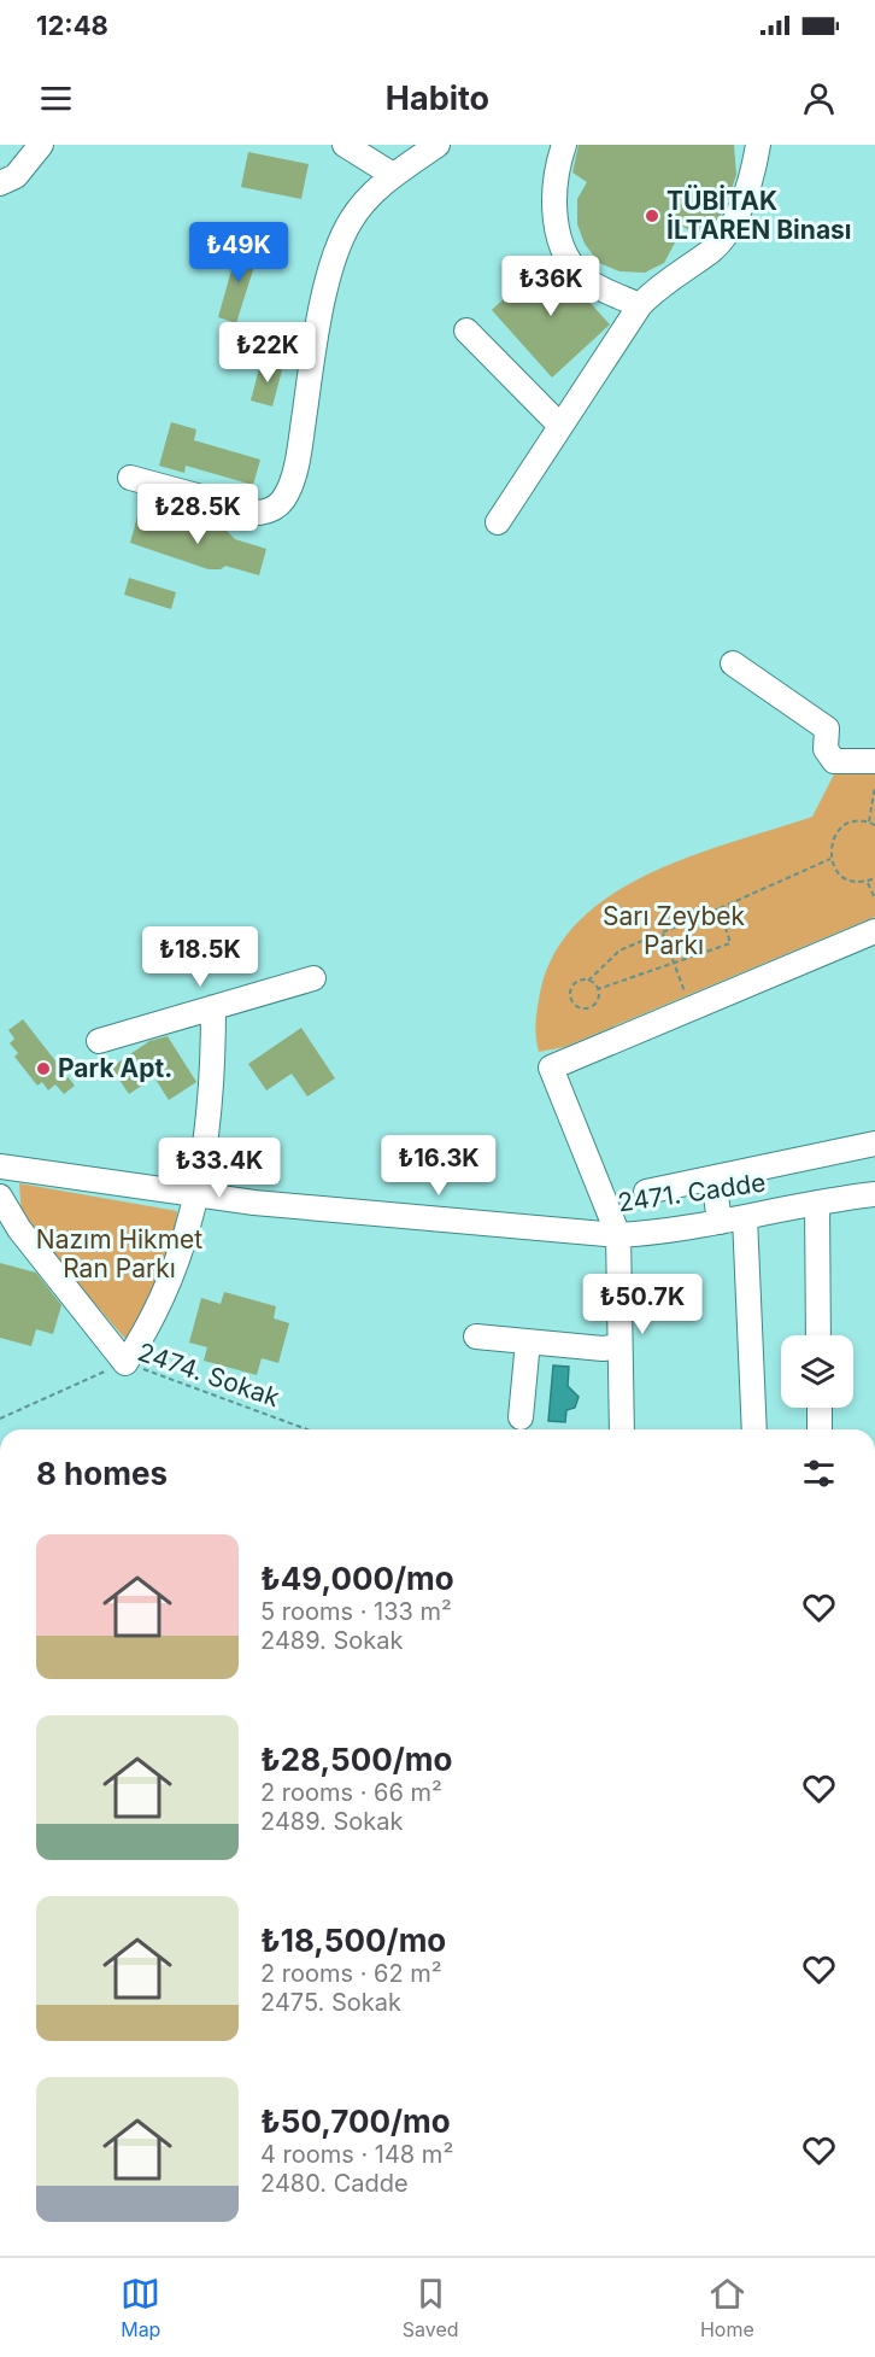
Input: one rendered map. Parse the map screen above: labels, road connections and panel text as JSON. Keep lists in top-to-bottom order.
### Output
{
  "streets": {
    "street": ["2471. Cadde"],
    "path": ["2474. Sokak"]
  },
  "parks": ["Sarı Zeybek Parkı", "Nazım Hikmet Ran Parkı"],
  "places": ["TÜBİTAK İLTAREN Binası", "Park Apt."],
  "page": {
    "status": "12:48",
    "header": "Habito",
    "price": [
      "₺49K",
      "₺36K",
      "₺22K",
      "₺28.5K",
      "₺18.5K",
      "₺16.3K",
      "₺33.4K",
      "₺50.7K"
    ],
    "heading": "8 homes",
    "list": [
      {
        "name": "₺49,000/mo",
        "note": "5 rooms · 133 m² · 2489. Sokak"
      },
      {
        "name": "₺28,500/mo",
        "note": "2 rooms · 66 m² · 2489. Sokak"
      },
      {
        "name": "₺18,500/mo",
        "note": "2 rooms · 62 m² · 2475. Sokak"
      },
      {
        "name": "₺50,700/mo",
        "note": "4 rooms · 148 m² · 2480. Cadde"
      }
    ],
    "tabs": ["Map", "Saved", "Home"]
  }
}
